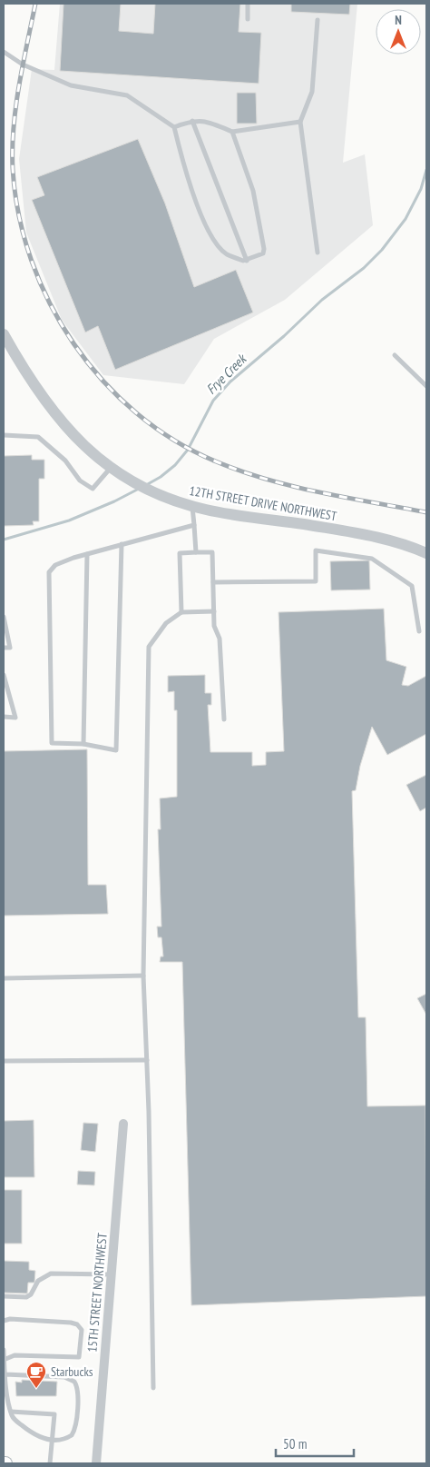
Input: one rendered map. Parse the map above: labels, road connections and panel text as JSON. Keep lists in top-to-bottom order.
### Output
{
  "streets": {
    "street": ["12TH STREET DRIVE NORTHWEST", "15TH STREET NORTHWEST"]
  },
  "water": ["Frye Creek"],
  "places": {
    "cafe": ["Starbucks"]
  },
  "scale_bar": "50 m",
  "north": "top"
}
